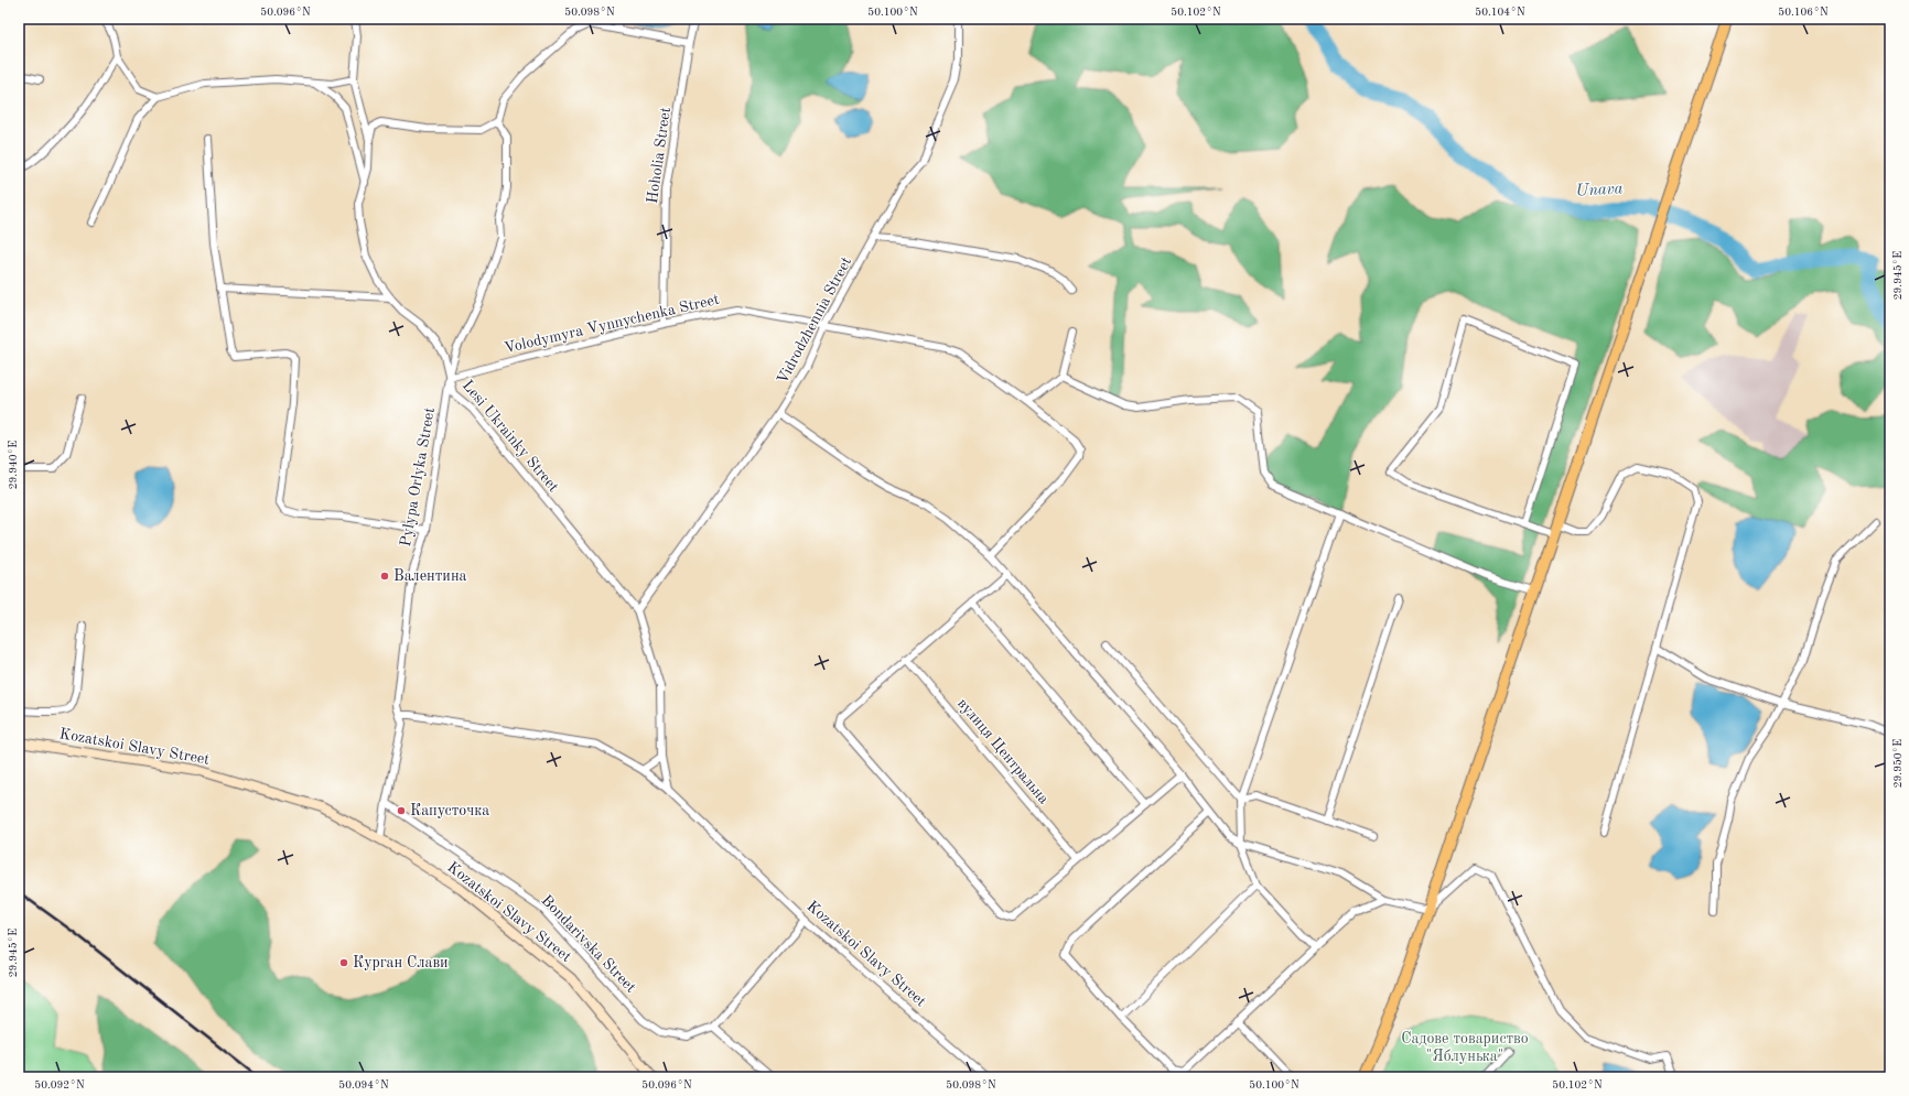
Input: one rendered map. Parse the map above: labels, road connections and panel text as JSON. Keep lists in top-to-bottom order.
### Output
{
  "streets": {
    "main road": ["Kozatskoi Slavy Street"],
    "street": [
      "Hoholia Street",
      "Vidrodzhennia Street",
      "Volodymyra Vynnychenka Street",
      "Lesi Ukrainky Street",
      "Pylypa Orlyka Street",
      "вулиця Центральна",
      "Bondarivska Street"
    ]
  },
  "crossings": [
    ["Hoholia Street", "Volodymyra Vynnychenka Street"],
    ["Vidrodzhennia Street", "Volodymyra Vynnychenka Street"],
    ["Vidrodzhennia Street", "Lesi Ukrainky Street"],
    ["Volodymyra Vynnychenka Street", "Lesi Ukrainky Street"],
    ["Volodymyra Vynnychenka Street", "Pylypa Orlyka Street"],
    ["Lesi Ukrainky Street", "Pylypa Orlyka Street"],
    ["Lesi Ukrainky Street", "Kozatskoi Slavy Street"],
    ["Pylypa Orlyka Street", "Kozatskoi Slavy Street"],
    ["Pylypa Orlyka Street", "Bondarivska Street"]
  ],
  "water": ["Unava"],
  "parks": ["Садове товариство \"Яблунька\""],
  "places": ["Валентина", "Капусточка", "Курган Слави"],
  "coordinates": [
    "50.096°N",
    "50.098°N",
    "50.100°N",
    "50.102°N",
    "50.104°N",
    "50.106°N",
    "29.945°E",
    "29.940°E",
    "29.950°E",
    "50.092°N",
    "50.094°N"
  ]
}
